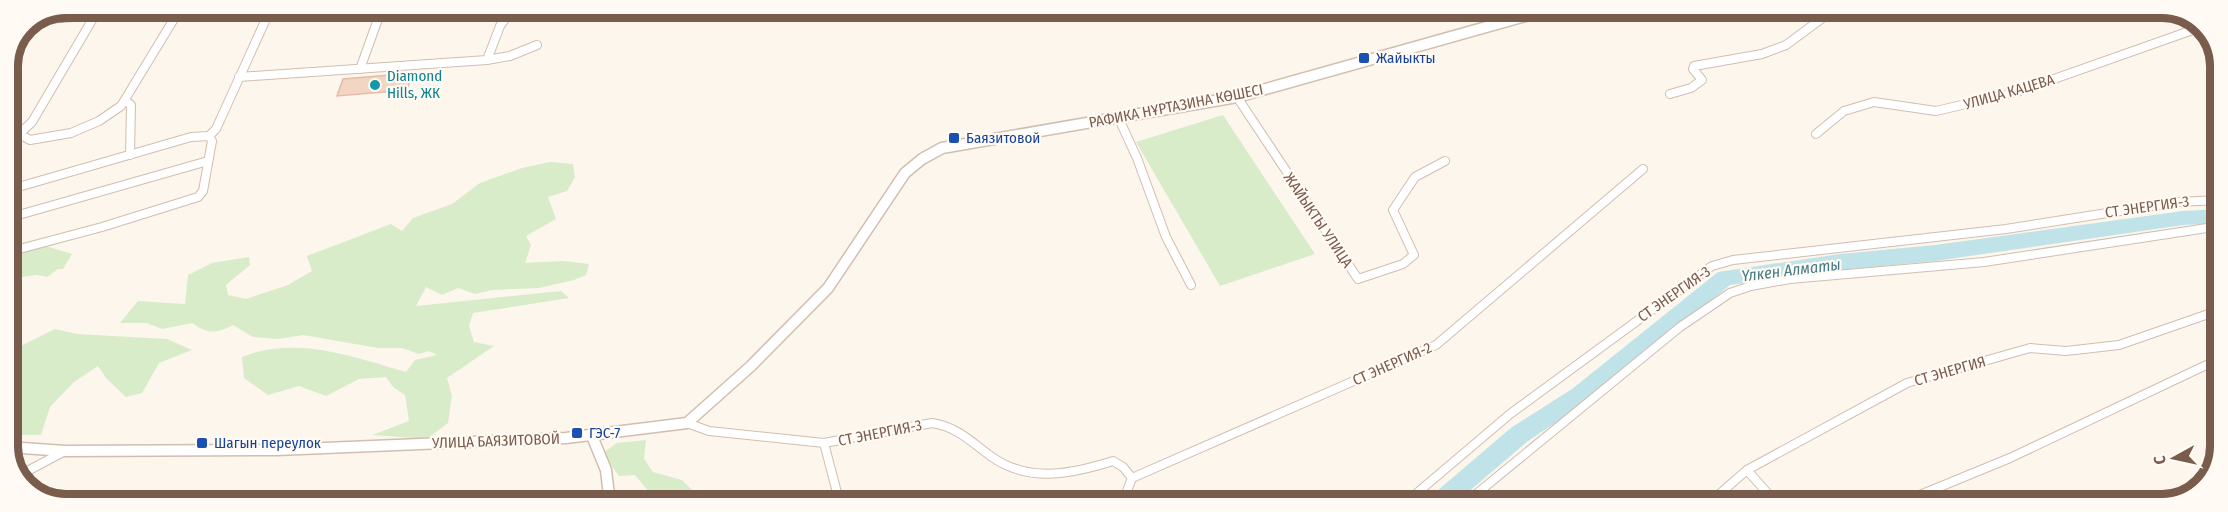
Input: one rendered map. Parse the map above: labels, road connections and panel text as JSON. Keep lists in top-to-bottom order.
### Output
{
  "streets": {
    "street": [
      "УЛИЦА КАЦЕВА",
      "РАФИКА НҰРТАЗИНА КӨШЕСІ",
      "СТ ЭНЕРГИЯ-3",
      "ЖАЙЫКТЫ УЛИЦА",
      "СТ ЭНЕРГИЯ-2",
      "СТ ЭНЕРГИЯ",
      "УЛИЦА БАЯЗИТОВОЙ"
    ]
  },
  "crossings": [
    ["РАФИКА НҰРТАЗИНА КӨШЕСІ", "СТ ЭНЕРГИЯ-3"],
    ["РАФИКА НҰРТАЗИНА КӨШЕСІ", "ЖАЙЫКТЫ УЛИЦА"],
    ["РАФИКА НҰРТАЗИНА КӨШЕСІ", "УЛИЦА БАЯЗИТОВОЙ"],
    ["СТ ЭНЕРГИЯ-3", "СТ ЭНЕРГИЯ-2"],
    ["СТ ЭНЕРГИЯ-3", "УЛИЦА БАЯЗИТОВОЙ"]
  ],
  "water": ["Үлкен Алматы"],
  "places": {
    "transit": [
      "Жайыкты",
      "Баязитовой",
      "ГЭС-7",
      "Шагын переулок"
    ],
    "other": ["Diamond Hills, ЖК"]
  },
  "north": "left"
}
